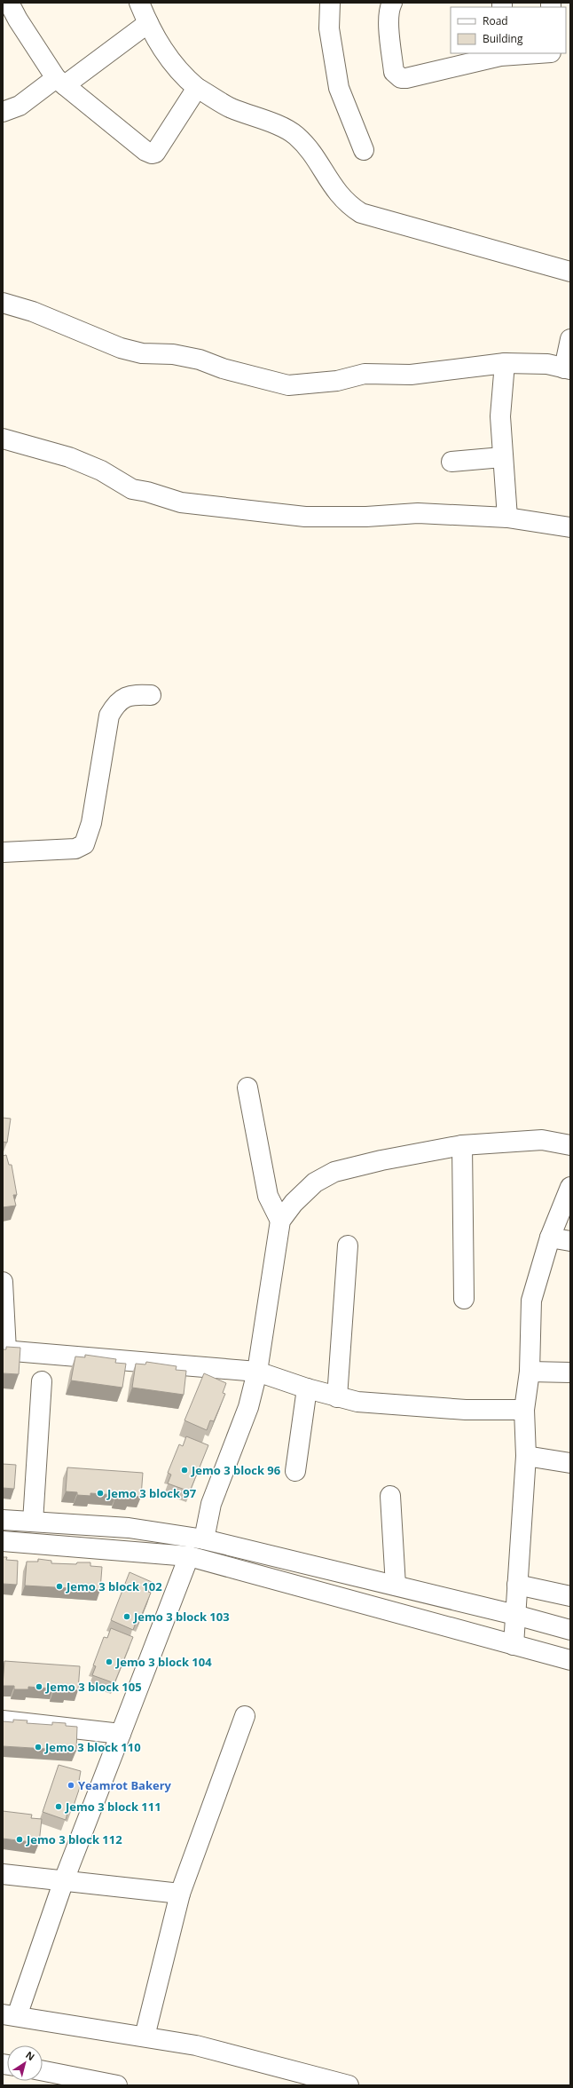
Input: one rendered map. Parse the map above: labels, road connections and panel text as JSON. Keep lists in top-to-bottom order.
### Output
{
  "places": [
    "Jemo 3 block 96",
    "Jemo 3 block 97",
    "Jemo 3 block 102",
    "Jemo 3 block 103",
    "Jemo 3 block 104",
    "Jemo 3 block 105",
    "Jemo 3 block 110",
    "Yeamrot Bakery",
    "Jemo 3 block 111",
    "Jemo 3 block 112"
  ],
  "legend": ["Road", "Building"],
  "north": "top right"
}
